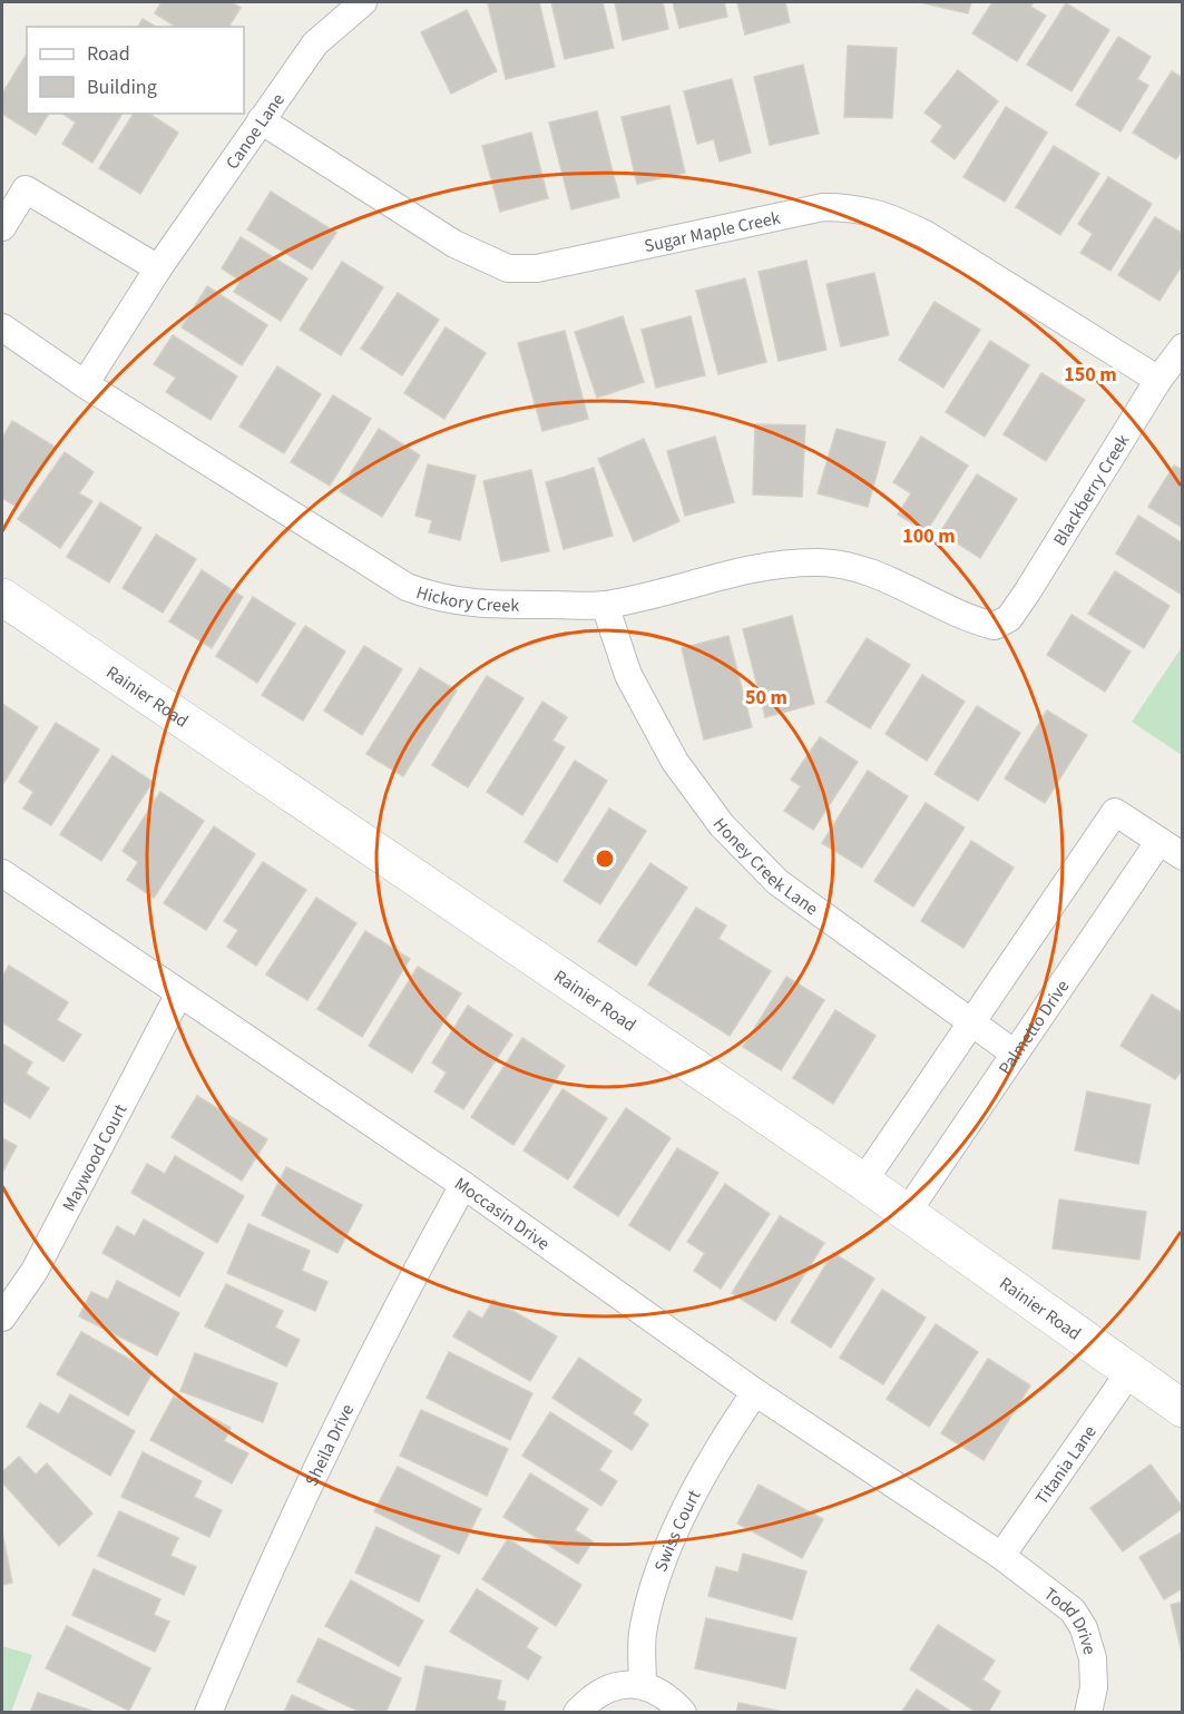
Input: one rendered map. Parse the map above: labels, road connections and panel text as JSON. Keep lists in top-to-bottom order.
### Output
{
  "streets": {
    "street": [
      "Canoe Lane",
      "Sugar Maple Creek",
      "Blackberry Creek",
      "Hickory Creek",
      "Rainier Road",
      "Honey Creek Lane",
      "Palmetto Drive",
      "Maywood Court",
      "Moccasin Drive",
      "Sheila Drive",
      "Titania Lane",
      "Swiss Court",
      "Todd Drive"
    ]
  },
  "crossings": [
    ["Canoe Lane", "Sugar Maple Creek"],
    ["Canoe Lane", "Hickory Creek"],
    ["Sugar Maple Creek", "Blackberry Creek"],
    ["Blackberry Creek", "Hickory Creek"],
    ["Hickory Creek", "Honey Creek Lane"],
    ["Rainier Road", "Palmetto Drive"],
    ["Rainier Road", "Titania Lane"],
    ["Honey Creek Lane", "Palmetto Drive"],
    ["Maywood Court", "Moccasin Drive"],
    ["Moccasin Drive", "Sheila Drive"],
    ["Moccasin Drive", "Titania Lane"],
    ["Moccasin Drive", "Swiss Court"],
    ["Moccasin Drive", "Todd Drive"],
    ["Titania Lane", "Todd Drive"]
  ],
  "legend": ["Road", "Building"],
  "rings": ["150 m", "100 m", "50 m"]
}
